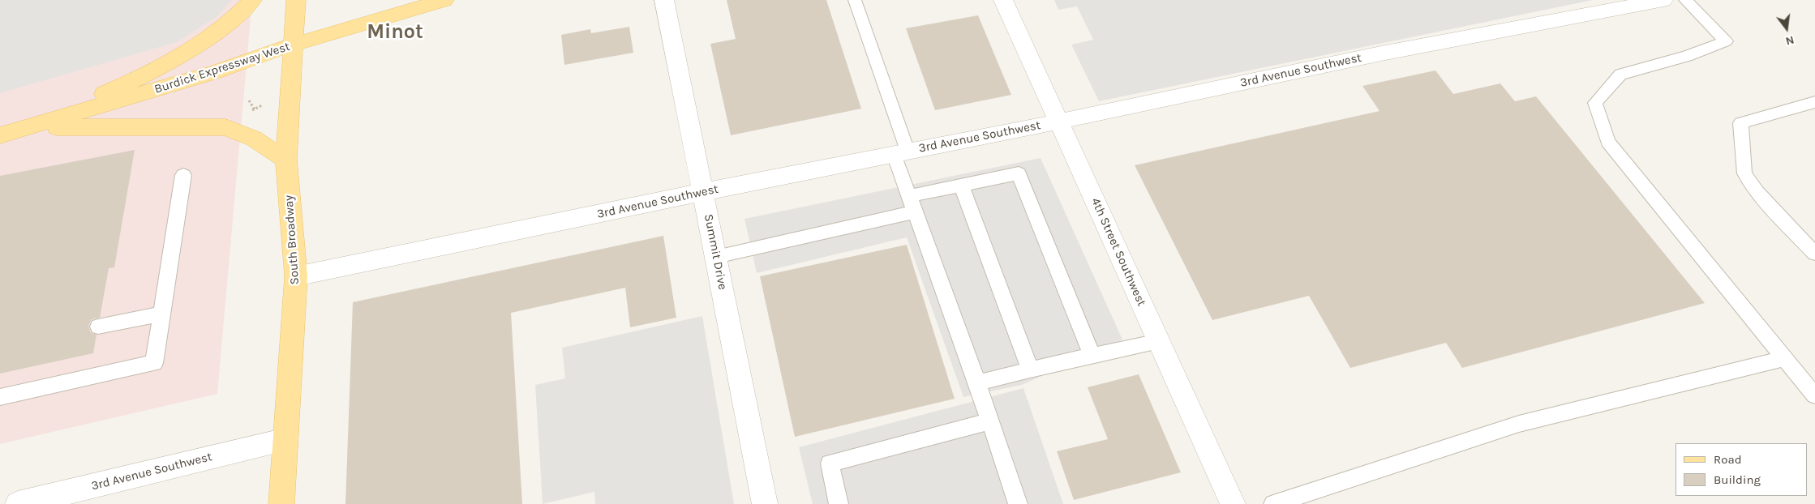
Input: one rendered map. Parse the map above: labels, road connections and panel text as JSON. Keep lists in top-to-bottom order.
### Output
{
  "streets": {
    "main road": ["Burdick Expressway West", "South Broadway"],
    "street": ["3rd Avenue Southwest", "Summit Drive", "4th Street Southwest"]
  },
  "crossings": [
    ["Burdick Expressway West", "South Broadway"],
    ["3rd Avenue Southwest", "South Broadway"],
    ["3rd Avenue Southwest", "Summit Drive"],
    ["3rd Avenue Southwest", "4th Street Southwest"]
  ],
  "districts": ["Minot"],
  "legend": ["Road", "Building"],
  "north": "bottom"
}
